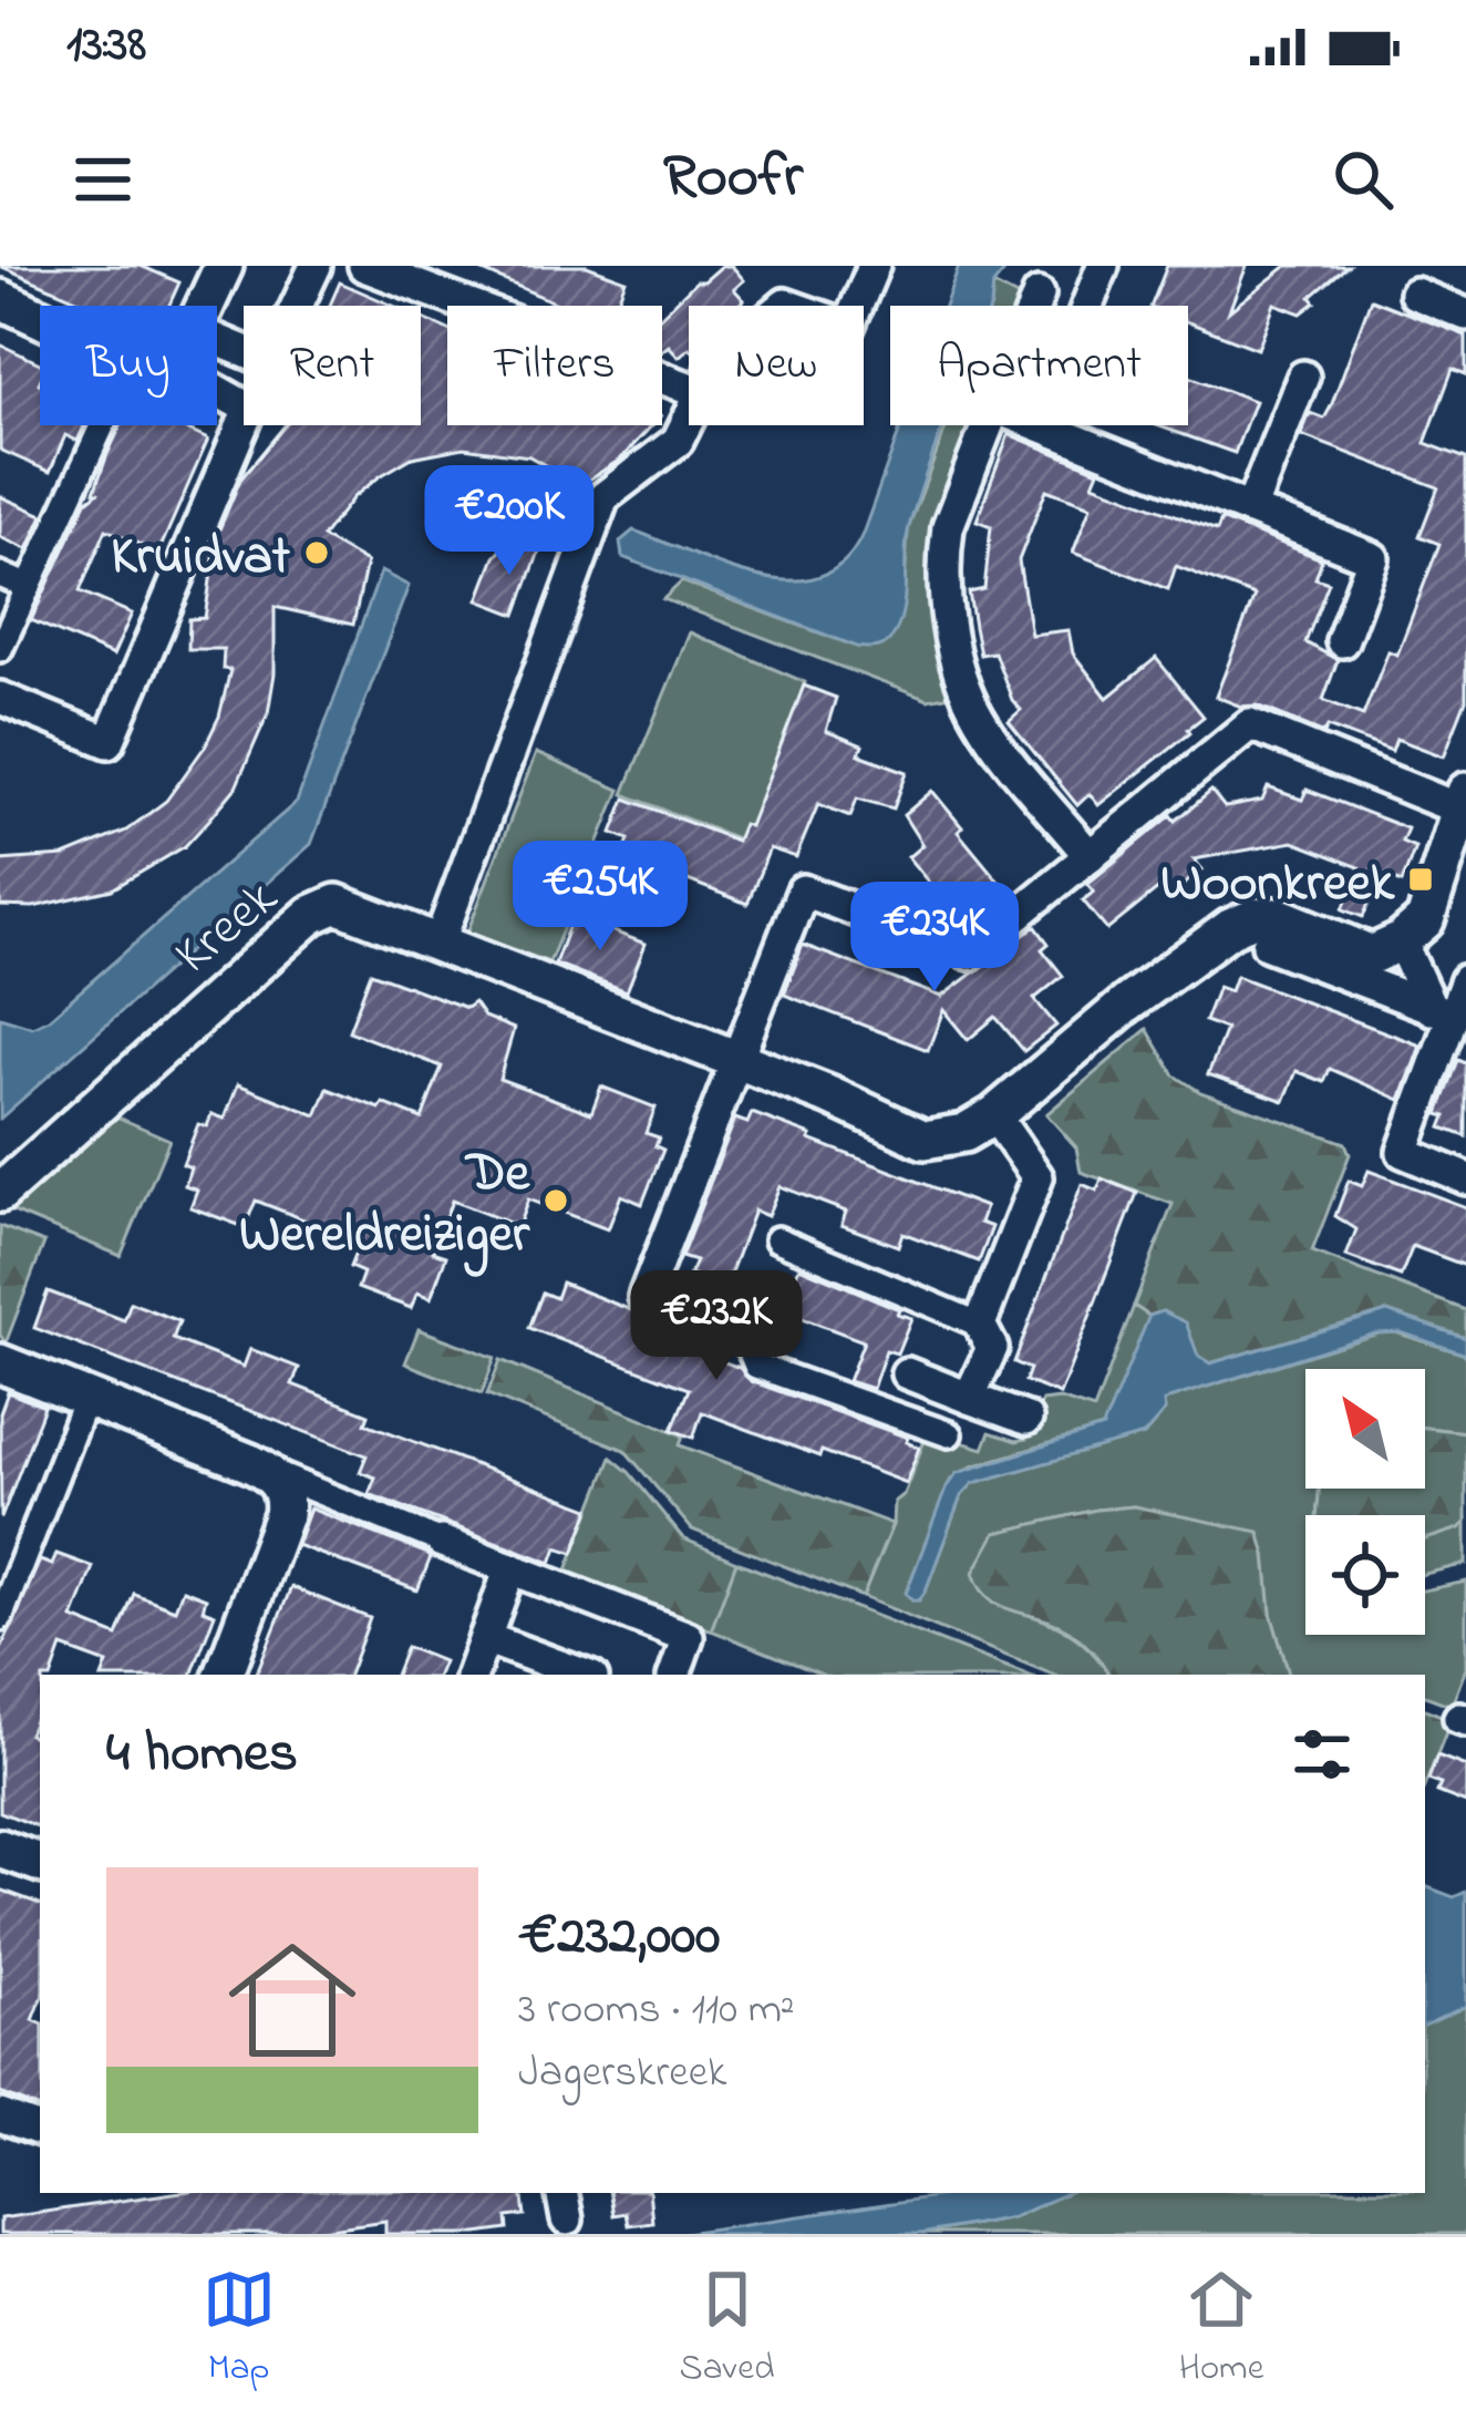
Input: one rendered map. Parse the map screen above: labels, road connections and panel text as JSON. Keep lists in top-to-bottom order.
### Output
{
  "streets": {
    "street": ["Kreek"]
  },
  "places": {
    "other": ["Kruidvat", "De Wereldreiziger"],
    "transit": ["Woonkreek"]
  },
  "north": "top left",
  "page": {
    "status": "13:38",
    "header": "Roofr",
    "chip": [
      "Buy",
      "Rent",
      "Filters",
      "New",
      "Apartment"
    ],
    "price": [
      "€200K",
      "€254K",
      "€234K",
      "€232K"
    ],
    "heading": "4 homes",
    "list": [
      {
        "name": "€232,000",
        "note": "3 rooms · 110 m² · Jagerskreek"
      }
    ],
    "tabs": ["Map", "Saved", "Home"]
  }
}
